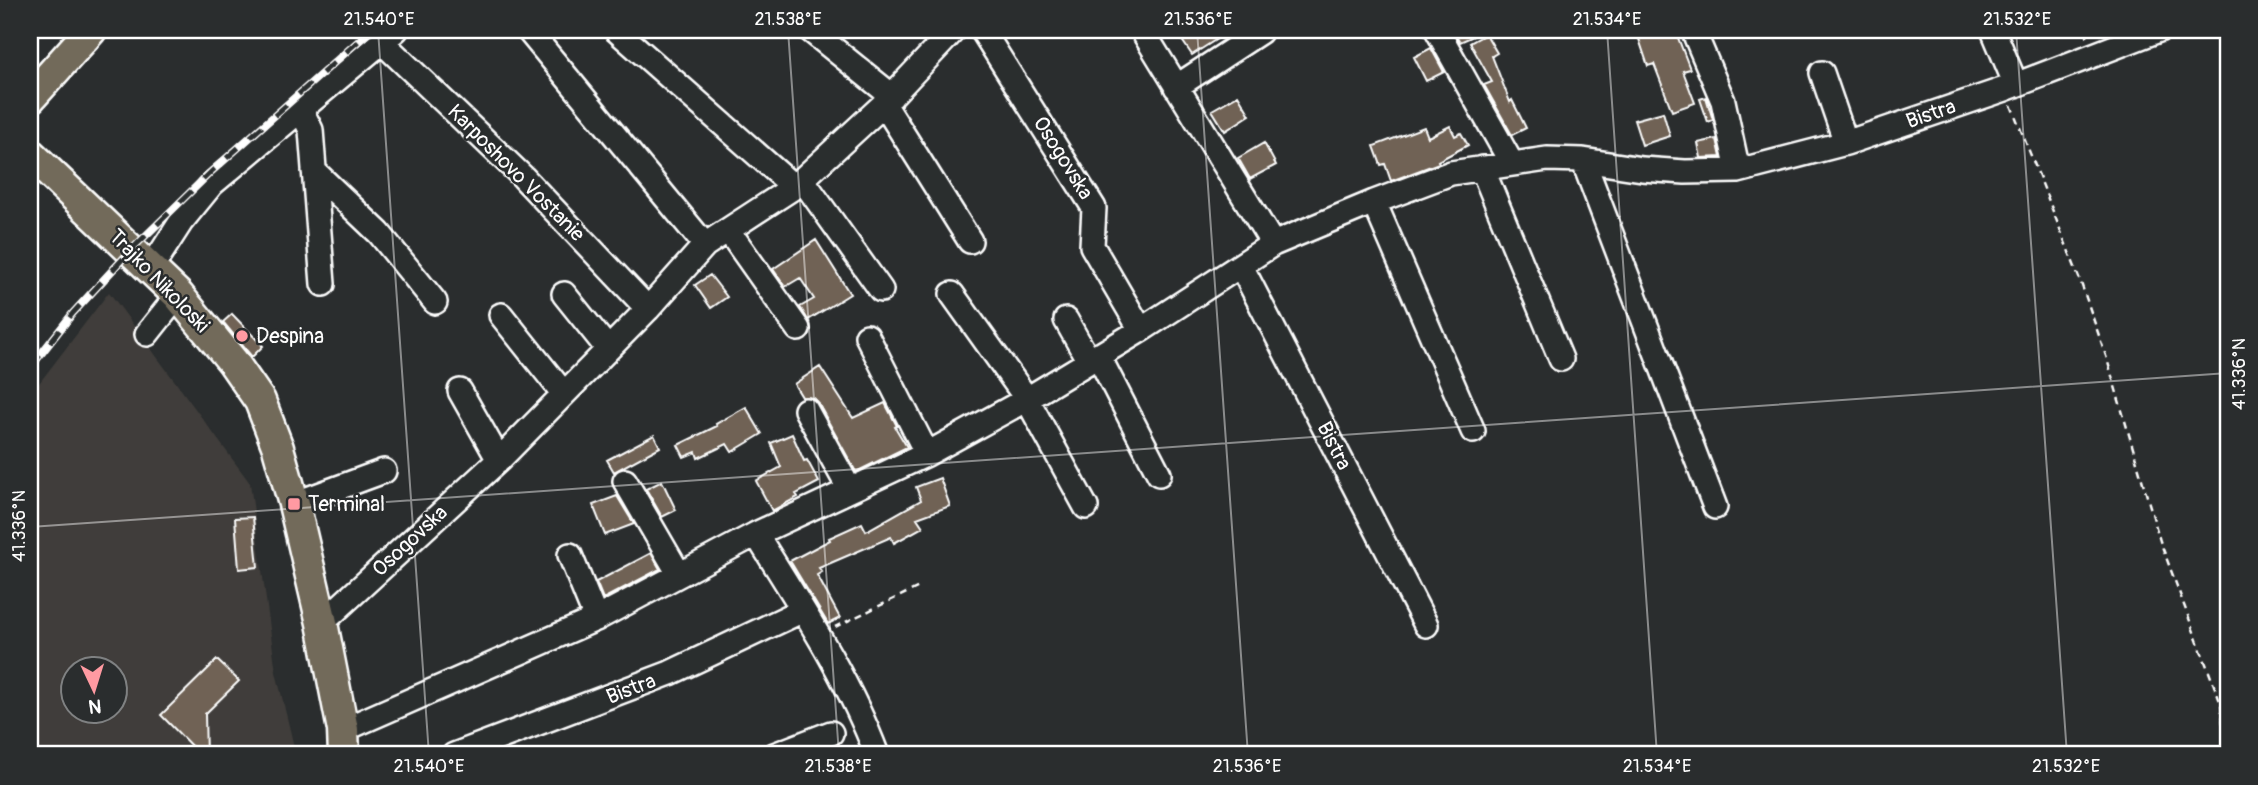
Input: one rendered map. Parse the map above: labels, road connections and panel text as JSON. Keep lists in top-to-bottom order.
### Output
{
  "streets": {
    "main road": ["Trajko Nikoloski"],
    "street": ["Bistra", "Osogovska", "Karposhovo Vostanie"]
  },
  "crossings": [
    ["Bistra", "Osogovska"],
    ["Bistra", "Trajko Nikoloski"],
    ["Osogovska", "Karposhovo Vostanie"],
    ["Osogovska", "Trajko Nikoloski"],
    ["Karposhovo Vostanie", "Trajko Nikoloski"]
  ],
  "places": {
    "other": ["Despina"],
    "transit": ["Terminal"]
  },
  "north": "bottom",
  "coordinates": [
    "21.540°E",
    "21.538°E",
    "21.536°E",
    "21.534°E",
    "21.532°E",
    "41.336°N"
  ]
}
